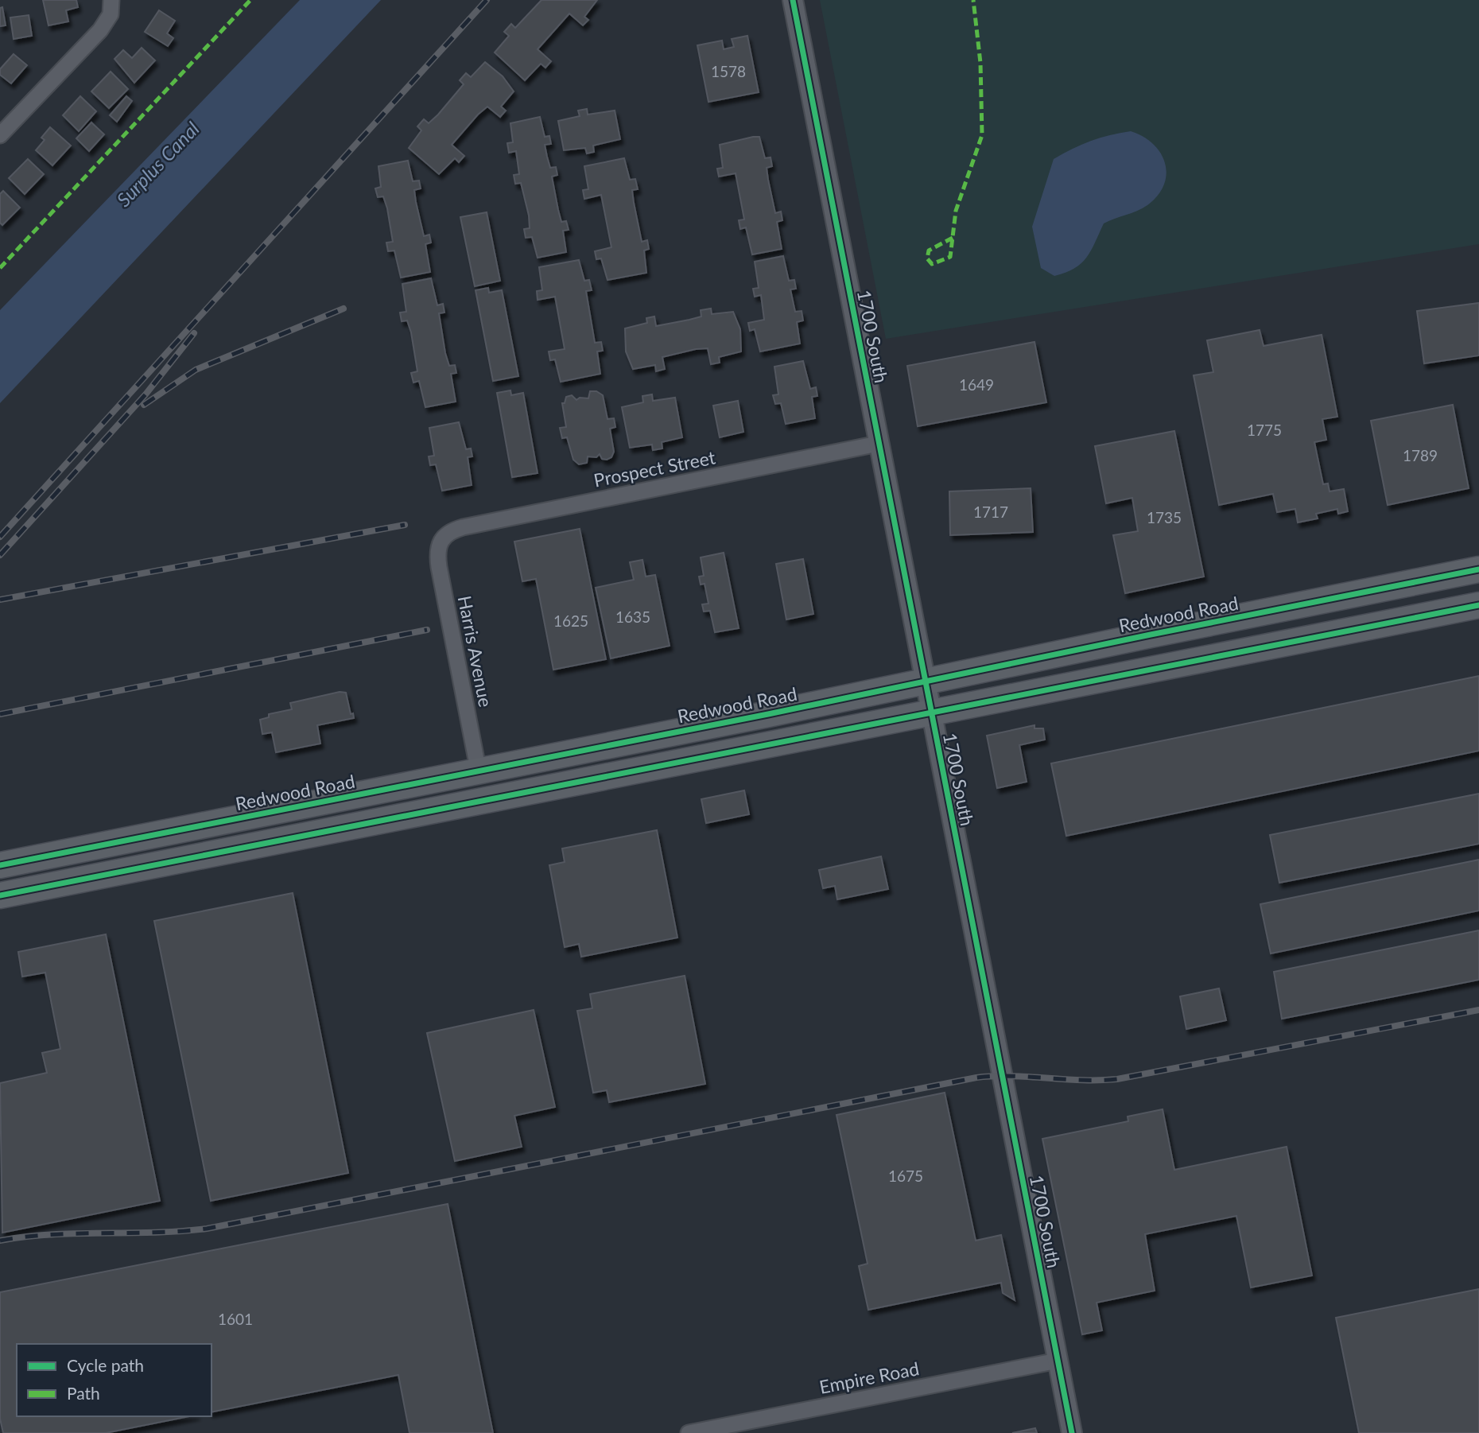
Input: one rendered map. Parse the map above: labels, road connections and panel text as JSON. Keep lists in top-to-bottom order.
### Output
{
  "streets": {
    "main road": ["Redwood Road"],
    "street": [
      "1700 South",
      "Prospect Street",
      "Harris Avenue",
      "Empire Road"
    ]
  },
  "crossings": [
    ["1700 South", "Prospect Street"],
    ["1700 South", "Redwood Road"],
    ["1700 South", "Empire Road"],
    ["Prospect Street", "Harris Avenue"],
    ["Redwood Road", "Harris Avenue"]
  ],
  "water": ["Surplus Canal"],
  "house_numbers": [
    "1578",
    "1649",
    "1775",
    "1789",
    "1717",
    "1735",
    "1635",
    "1625",
    "1675",
    "1601"
  ],
  "legend": ["Cycle path", "Path"]
}
